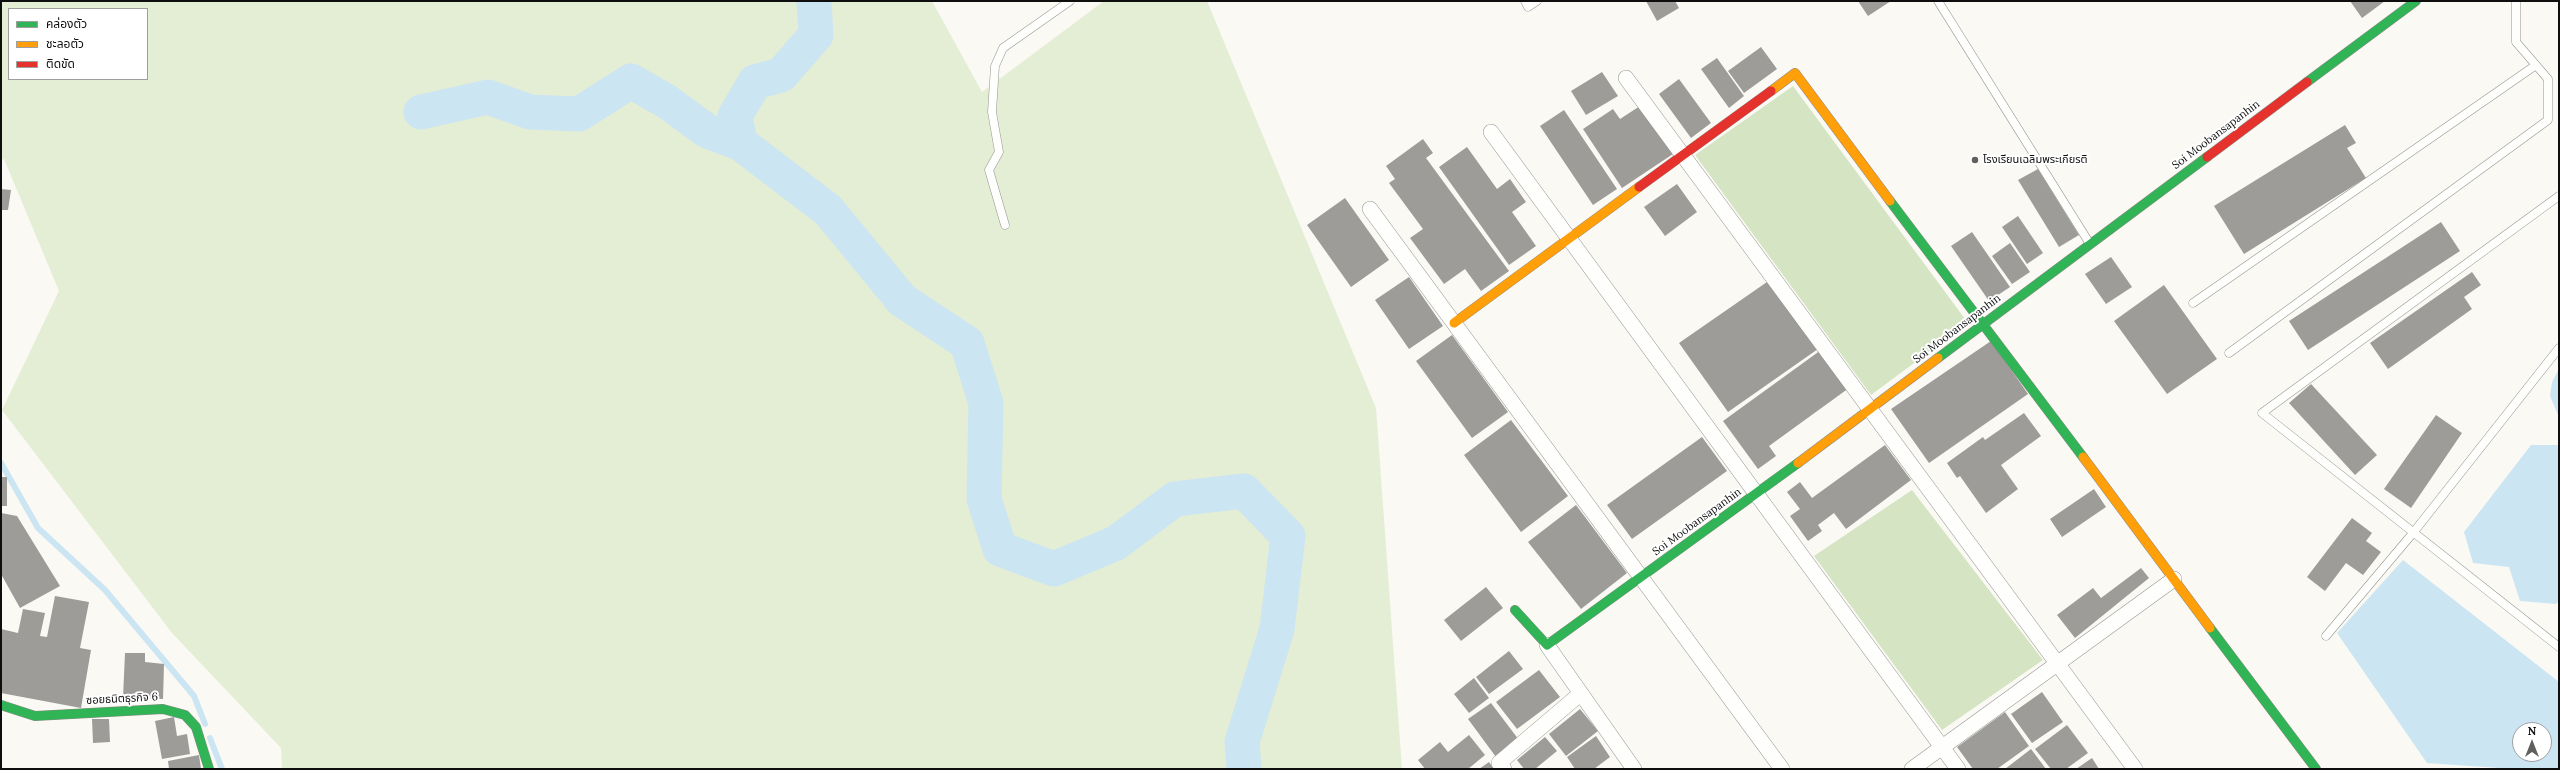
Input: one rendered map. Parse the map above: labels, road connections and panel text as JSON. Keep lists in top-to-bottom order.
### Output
{
  "streets": {
    "street": ["Soi Moobansapanhin", "ซอยธนิตธุรกิจ 6"]
  },
  "places": ["โรงเรียนเฉลิมพระเกียรติ"],
  "legend": ["คล่องตัว", "ชะลอตัว", "ติดขัด"],
  "north": "top"
}
